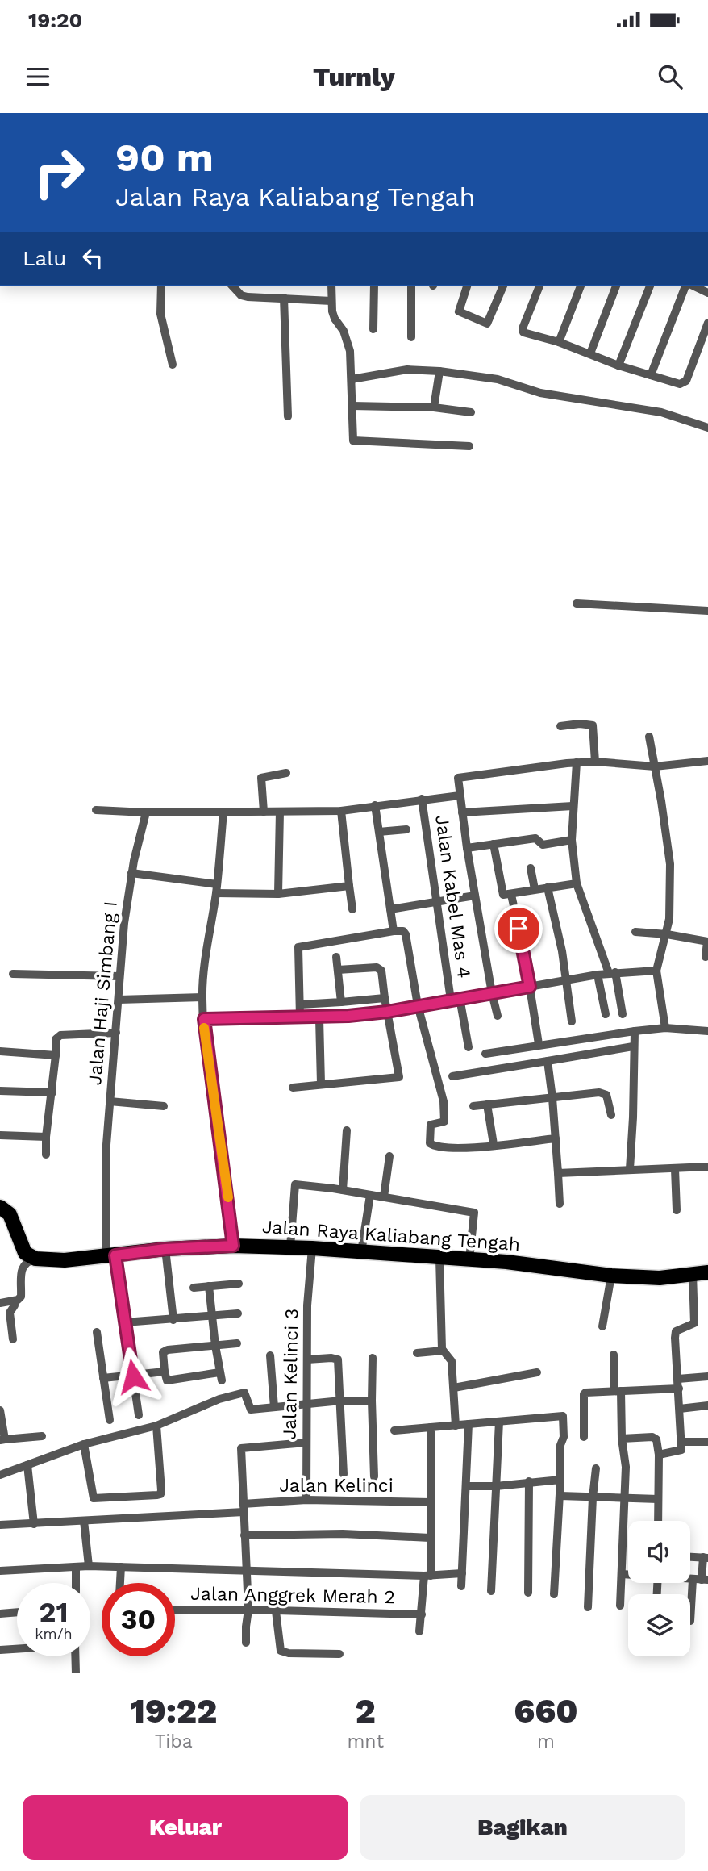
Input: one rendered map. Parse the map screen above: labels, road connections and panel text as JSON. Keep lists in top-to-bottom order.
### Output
{
  "streets": {
    "main road": ["Jalan Raya Kaliabang Tengah"],
    "street": [
      "Jalan Kabel Mas 4",
      "Jalan Haji Simbang I",
      "Jalan Kelinci 3",
      "Jalan Kelinci",
      "Jalan Anggrek Merah 2"
    ]
  },
  "crossings": [
    ["Jalan Haji Simbang I", "Jalan Raya Kaliabang Tengah"],
    ["Jalan Raya Kaliabang Tengah", "Jalan Kelinci 3"],
    ["Jalan Kelinci 3", "Jalan Kelinci"]
  ],
  "page": {
    "status": "19:20",
    "header": "Turnly",
    "turn": ["90 m", "Jalan Raya Kaliabang Tengah"],
    "then": "Lalu",
    "speed": "21 km/h",
    "limit": "30",
    "eta": [
      "19:22",
      "Tiba",
      "2",
      "mnt",
      "660",
      "m"
    ],
    "buttons": ["Keluar", "Bagikan"]
  }
}
